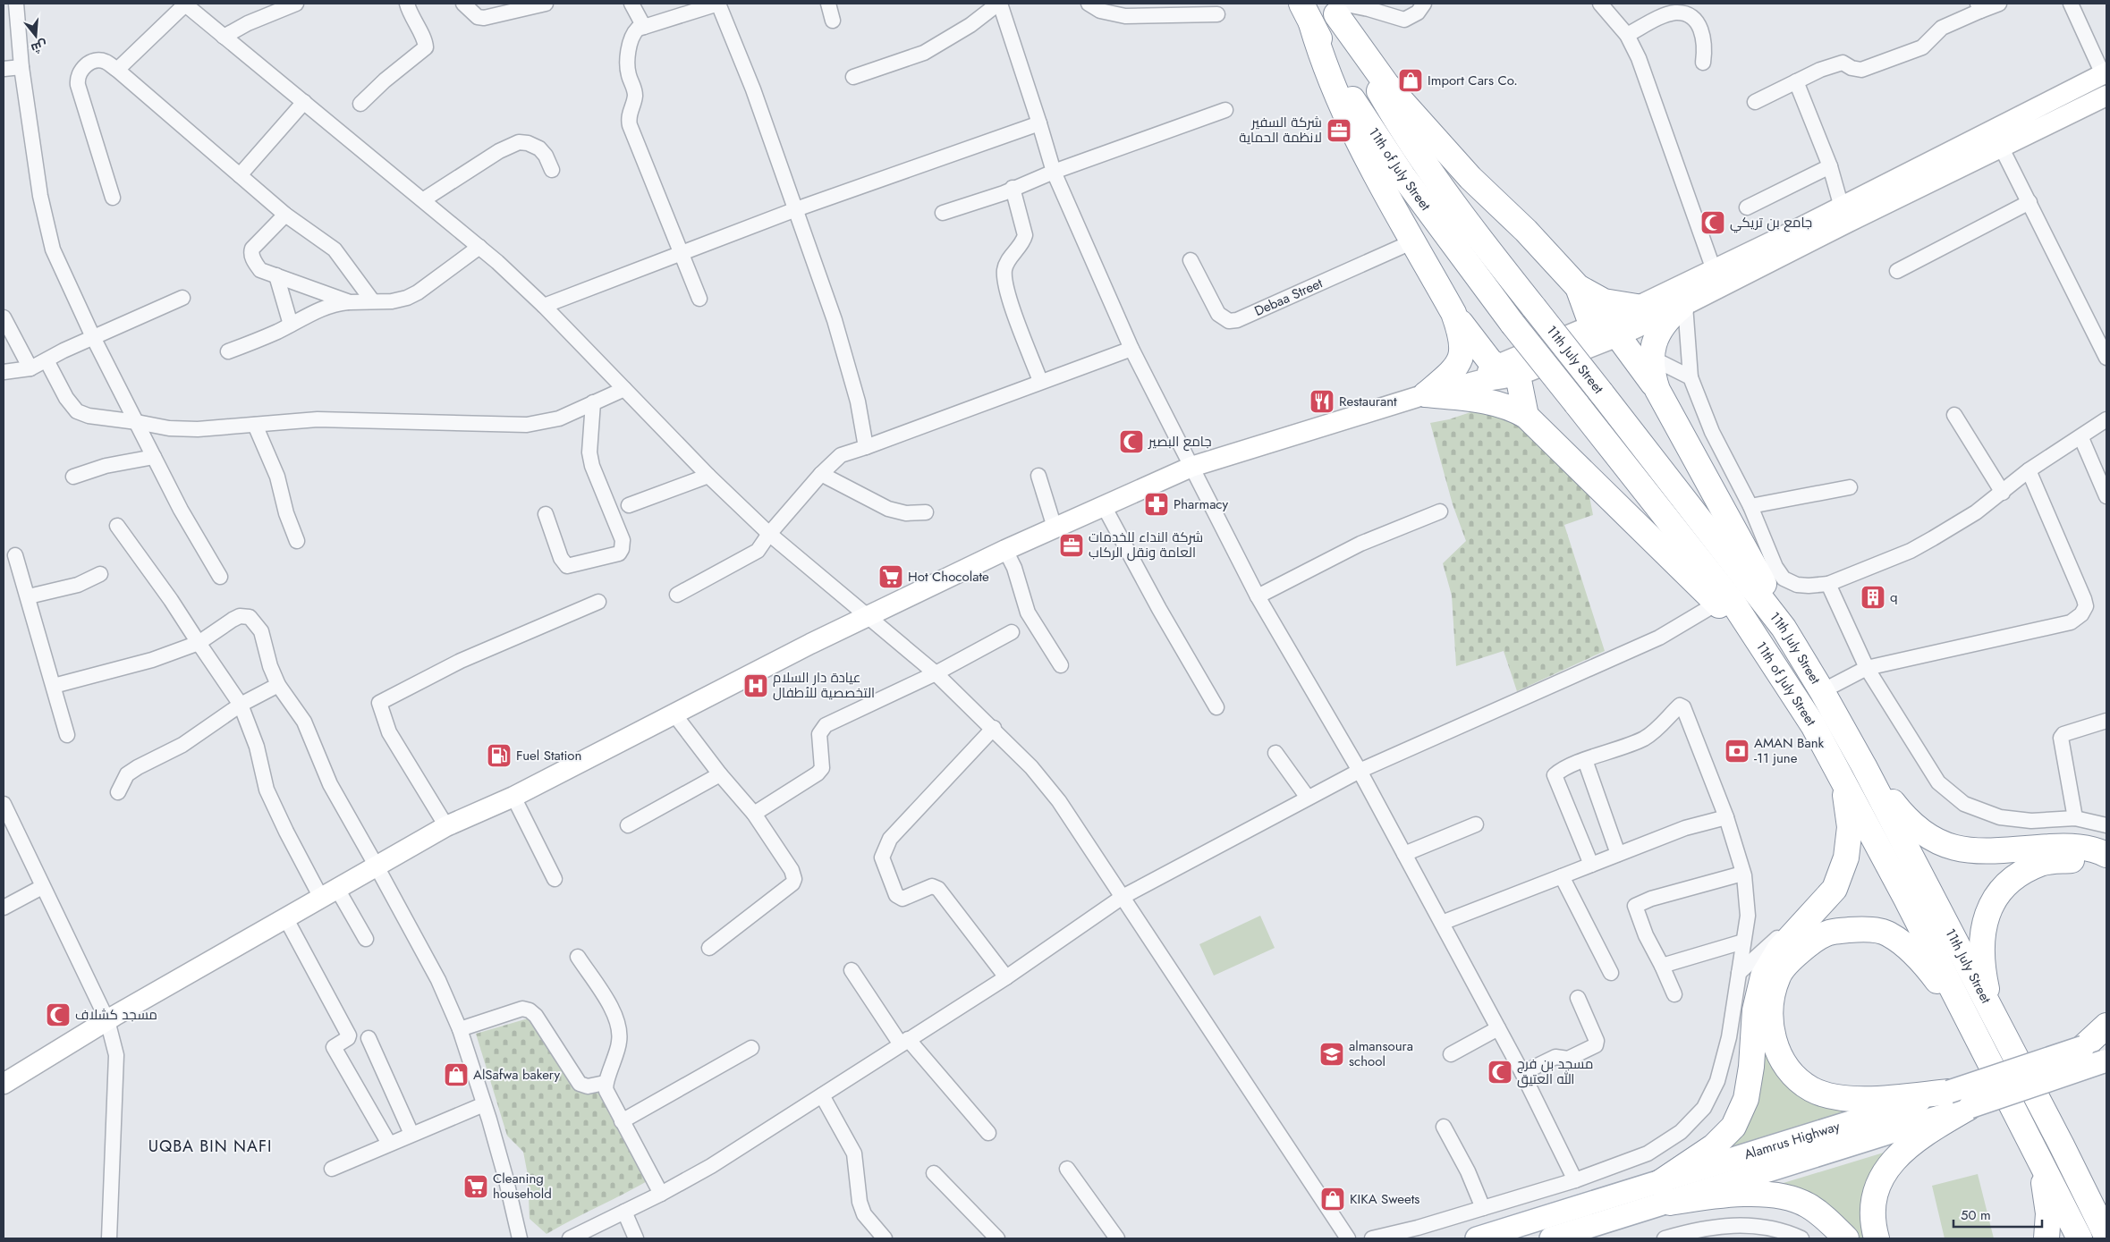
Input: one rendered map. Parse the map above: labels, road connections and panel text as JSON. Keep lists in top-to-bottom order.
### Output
{
  "streets": {
    "highway": ["11th of July Street", "11th July Street"],
    "main road": ["Alamrus Highway"],
    "street": ["Debaa Street"]
  },
  "crossings": [
    ["11th of July Street", "11th July Street"]
  ],
  "districts": ["UQBA BIN NAFI"],
  "places": {
    "shop": ["Import Cars Co.", "AlSafwa bakery", "KIKA Sweets"],
    "office": ["شركة السفير لانظمة الحماية", "شركة النداء للخدمات العامة ونقل الركاب"],
    "mosque": [
      "جامع بن تريكي",
      "جامع البصير",
      "مسجد كشلاف",
      "مسجد بن فرج الله العتيق"
    ],
    "restaurant": ["Restaurant"],
    "pharmacy": ["Pharmacy"],
    "supermarket": ["Hot Chocolate", "Cleaning household"],
    "building": ["q"],
    "hospital": ["عيادة دار السلام التخصصية للأطفال"],
    "bank": ["AMAN Bank -11 june"],
    "fuel station": ["Fuel Station"],
    "school or university": ["almansoura school"]
  },
  "scale_bar": "50 m",
  "north": "bottom"
}
